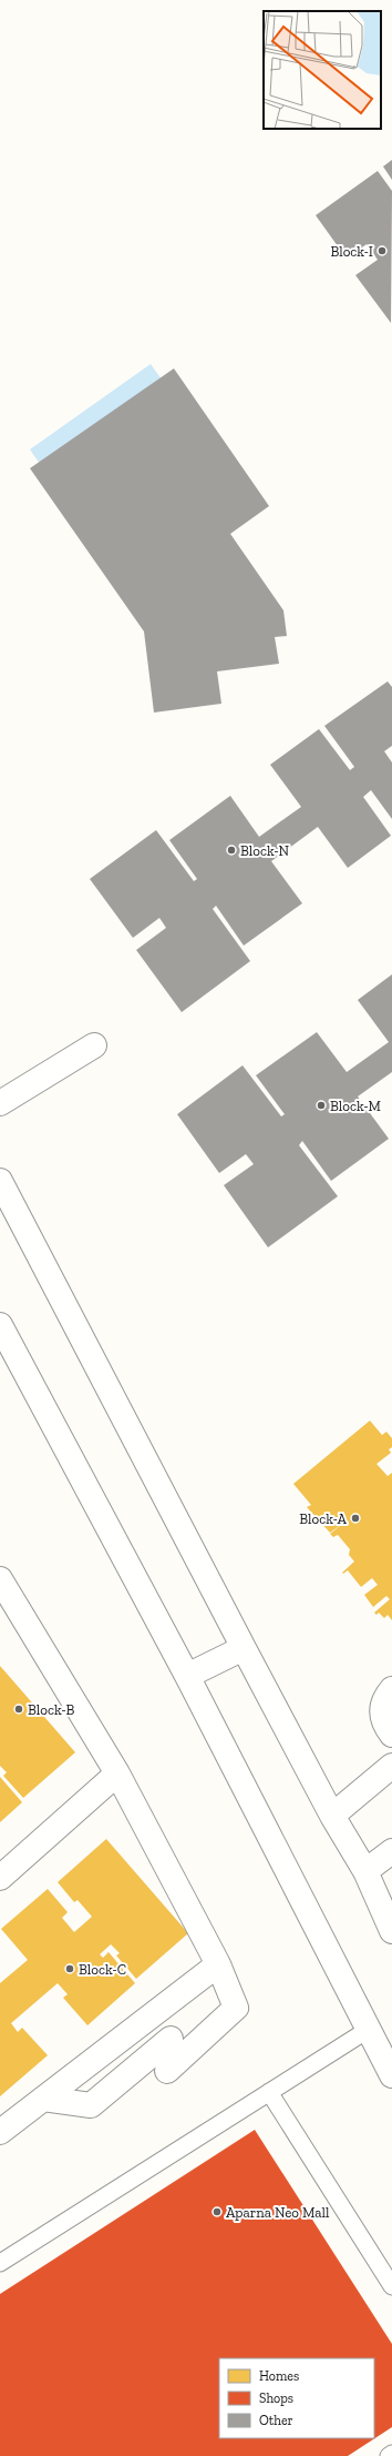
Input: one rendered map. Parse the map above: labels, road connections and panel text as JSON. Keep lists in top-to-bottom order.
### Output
{
  "places": [
    "Block-I",
    "Block-N",
    "Block-M",
    "Block-A",
    "Block-B",
    "Block-C",
    "Aparna Neo Mall"
  ],
  "legend": ["Homes", "Shops", "Other"]
}
